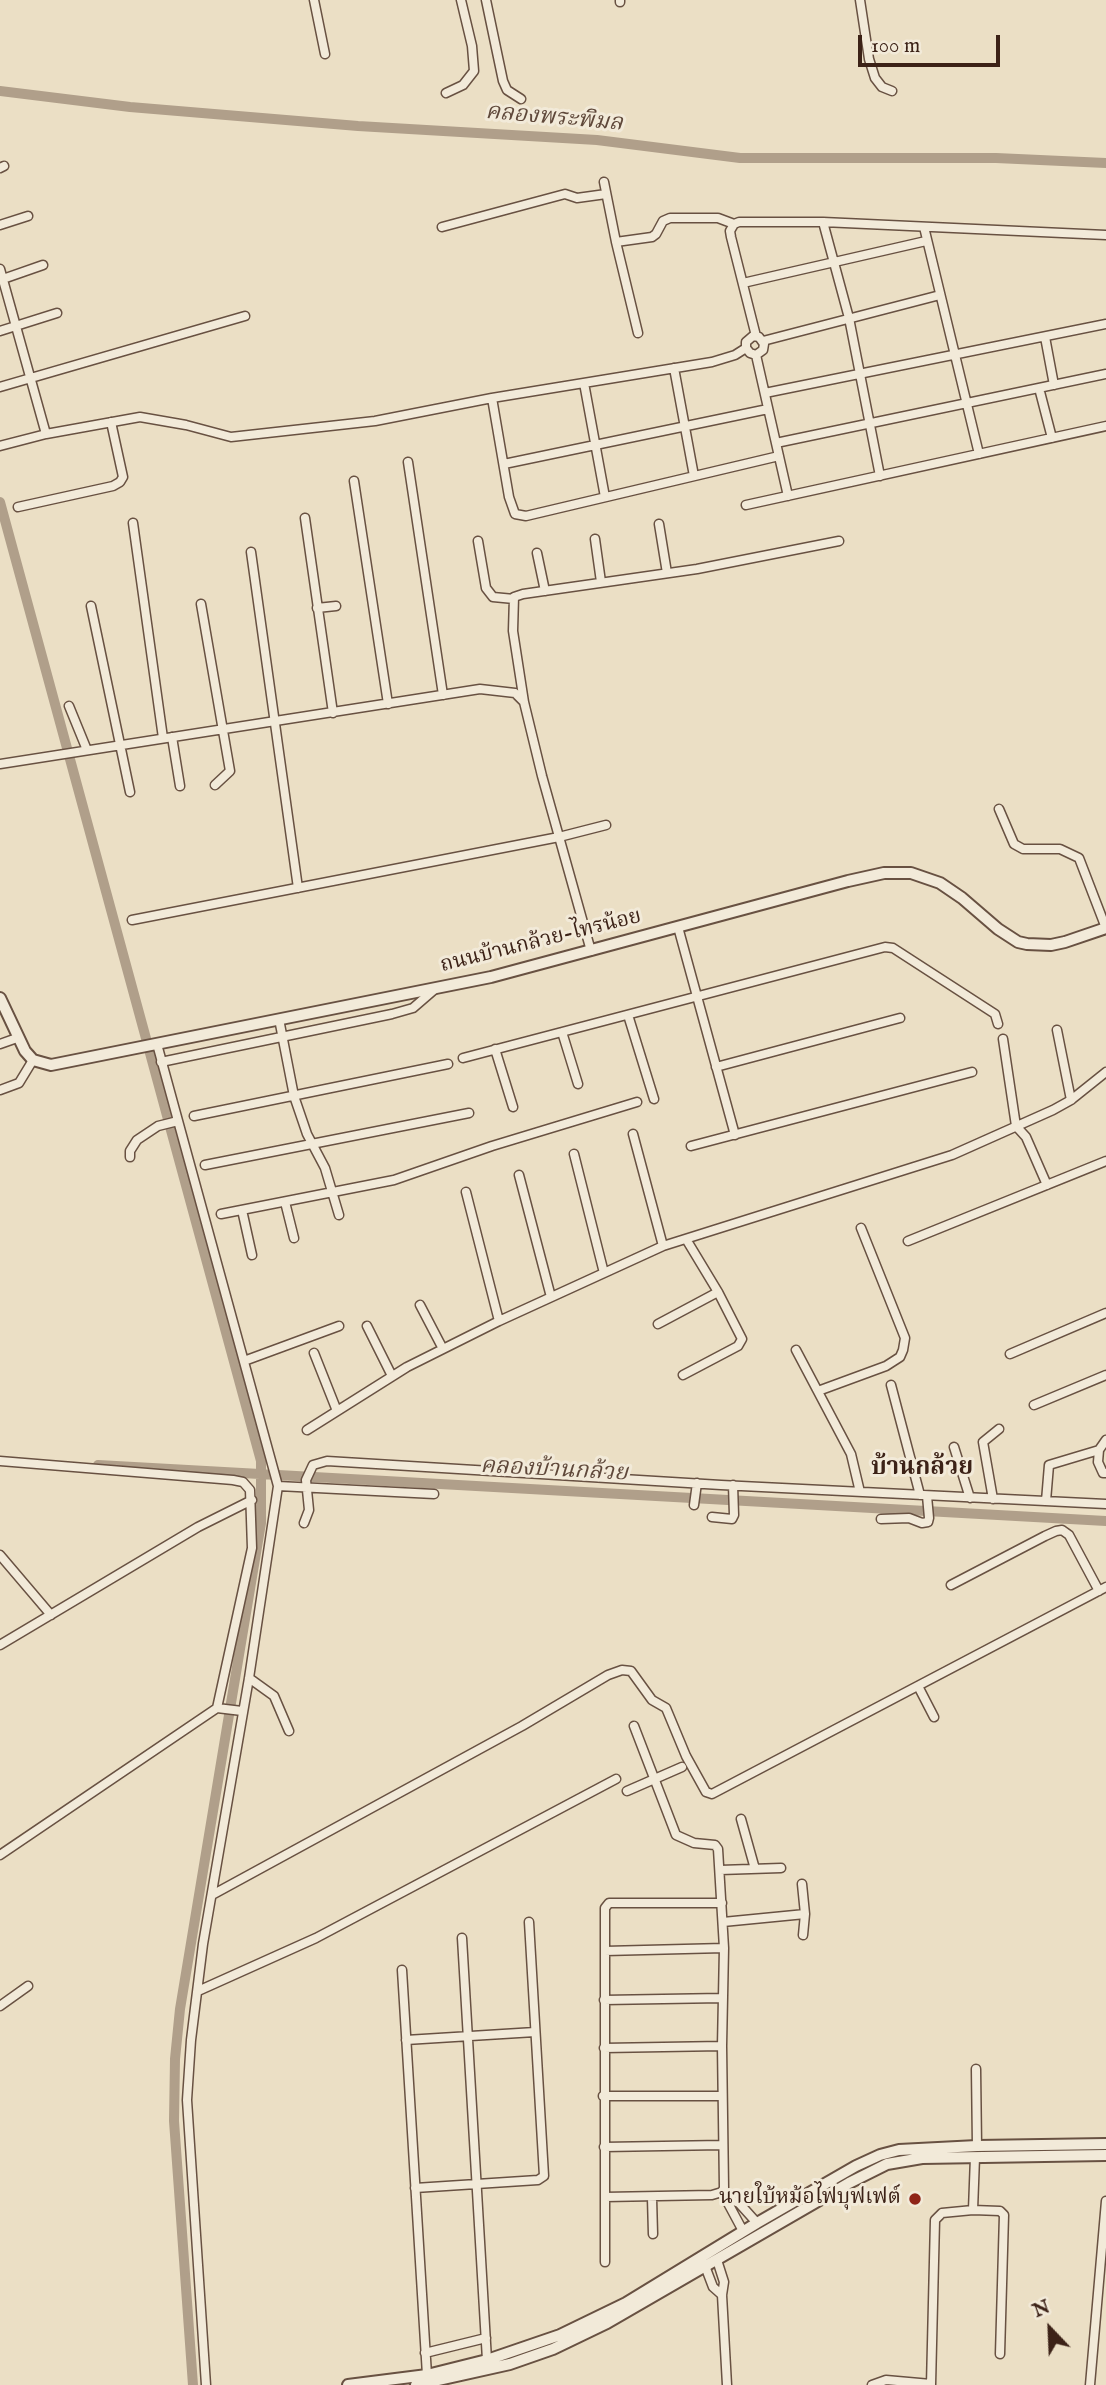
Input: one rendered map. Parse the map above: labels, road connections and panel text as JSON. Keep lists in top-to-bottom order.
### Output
{
  "streets": {
    "street": ["ถนนบ้านกล้วย-ไทรน้อย"]
  },
  "districts": ["บ้านกล้วย"],
  "water": ["คลองพระพิมล", "คลองบ้านกล้วย"],
  "places": ["นายใบ้หม้อไฟบุฟเฟต์"],
  "scale_bar": "100 m",
  "north": "top left"
}
